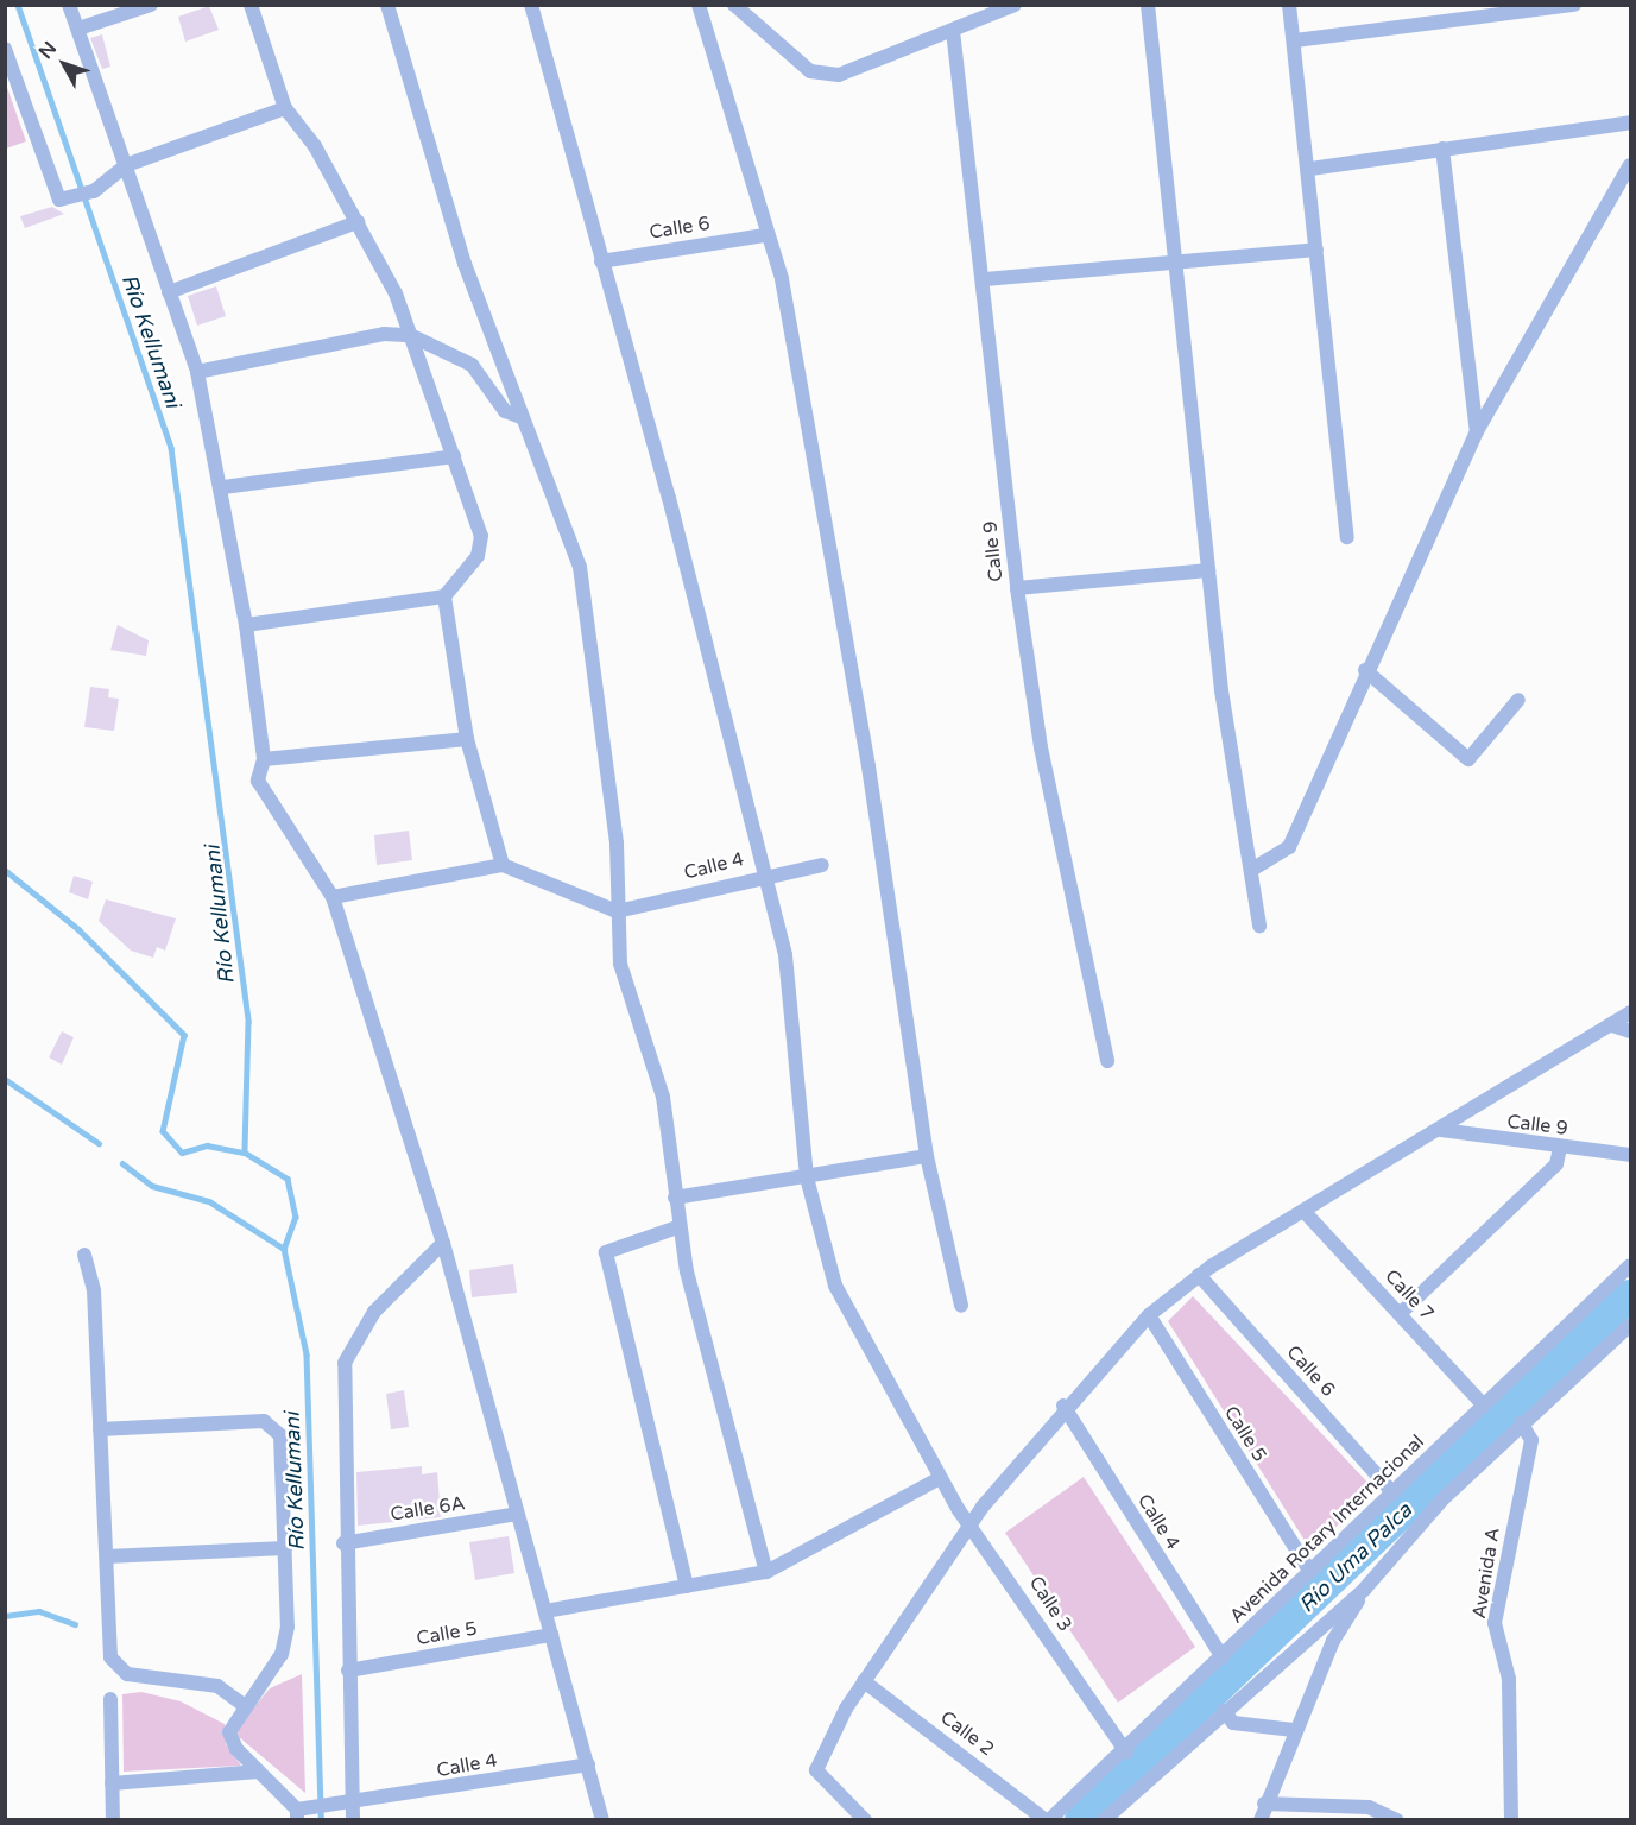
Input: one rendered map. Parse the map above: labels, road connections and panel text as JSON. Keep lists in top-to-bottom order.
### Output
{
  "streets": {
    "street": [
      "Calle 6",
      "Calle 9",
      "Calle 4",
      "Calle 7",
      "Calle 5",
      "Calle 6A",
      "Avenida Rotary Internacional",
      "Avenida A",
      "Calle 3",
      "Calle 2"
    ]
  },
  "crossings": [
    ["Calle 6", "Avenida Rotary Internacional"],
    ["Calle 6", "Calle 3"],
    ["Calle 4", "Avenida Rotary Internacional"],
    ["Calle 4", "Calle 3"],
    ["Calle 7", "Avenida Rotary Internacional"],
    ["Calle 5", "Avenida Rotary Internacional"],
    ["Avenida Rotary Internacional", "Calle 3"],
    ["Avenida Rotary Internacional", "Calle 2"]
  ],
  "water": ["Río Kellumani", "Río Uma Palca"],
  "north": "top left"
}
